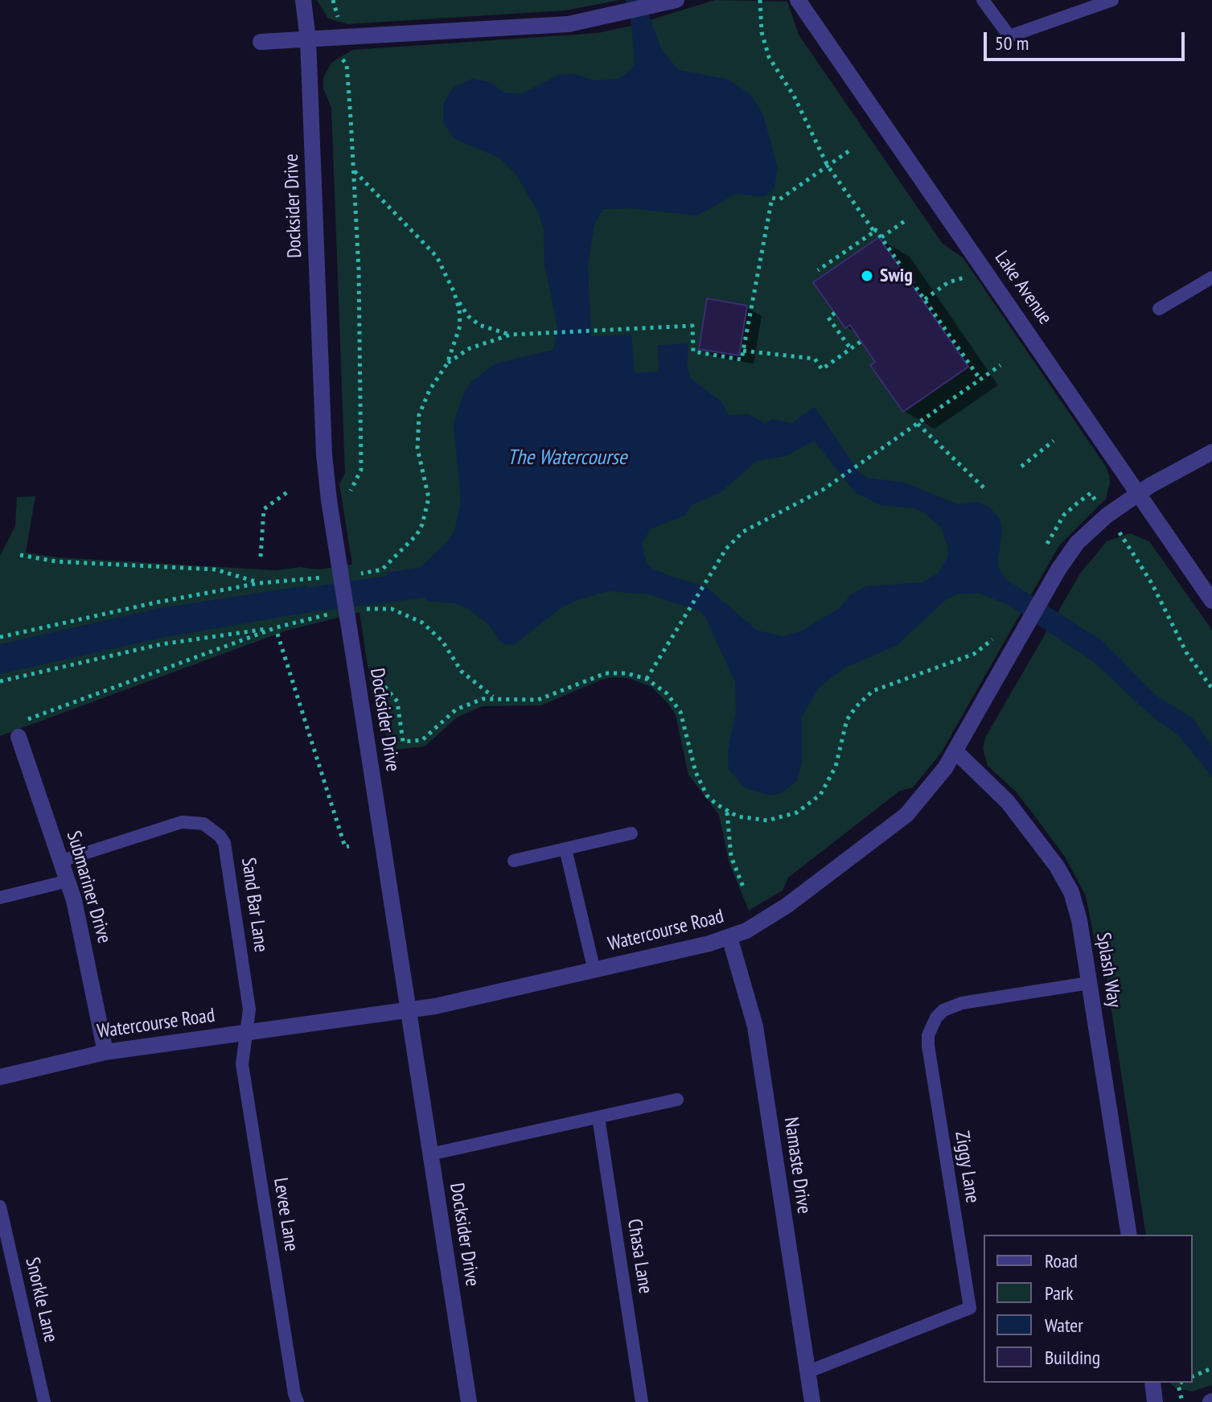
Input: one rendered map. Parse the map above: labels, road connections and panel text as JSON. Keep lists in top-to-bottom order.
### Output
{
  "streets": {
    "street": [
      "Docksider Drive",
      "Lake Avenue",
      "Submariner Drive",
      "Watercourse Road",
      "Splash Way",
      "Namaste Drive"
    ],
    "lane": [
      "Sand Bar Lane",
      "Ziggy Lane",
      "Levee Lane",
      "Chasa Lane",
      "Snorkle Lane"
    ]
  },
  "crossings": [
    ["Docksider Drive", "Watercourse Road"],
    ["Lake Avenue", "Watercourse Road"],
    ["Submariner Drive", "Sand Bar Lane"],
    ["Submariner Drive", "Watercourse Road"],
    ["Sand Bar Lane", "Watercourse Road"],
    ["Sand Bar Lane", "Levee Lane"],
    ["Watercourse Road", "Splash Way"],
    ["Watercourse Road", "Namaste Drive"],
    ["Watercourse Road", "Levee Lane"],
    ["Splash Way", "Ziggy Lane"],
    ["Namaste Drive", "Ziggy Lane"]
  ],
  "water": ["The Watercourse"],
  "places": ["Swig"],
  "legend": [
    "Road",
    "Park",
    "Water",
    "Building"
  ],
  "scale_bar": "50 m"
}
